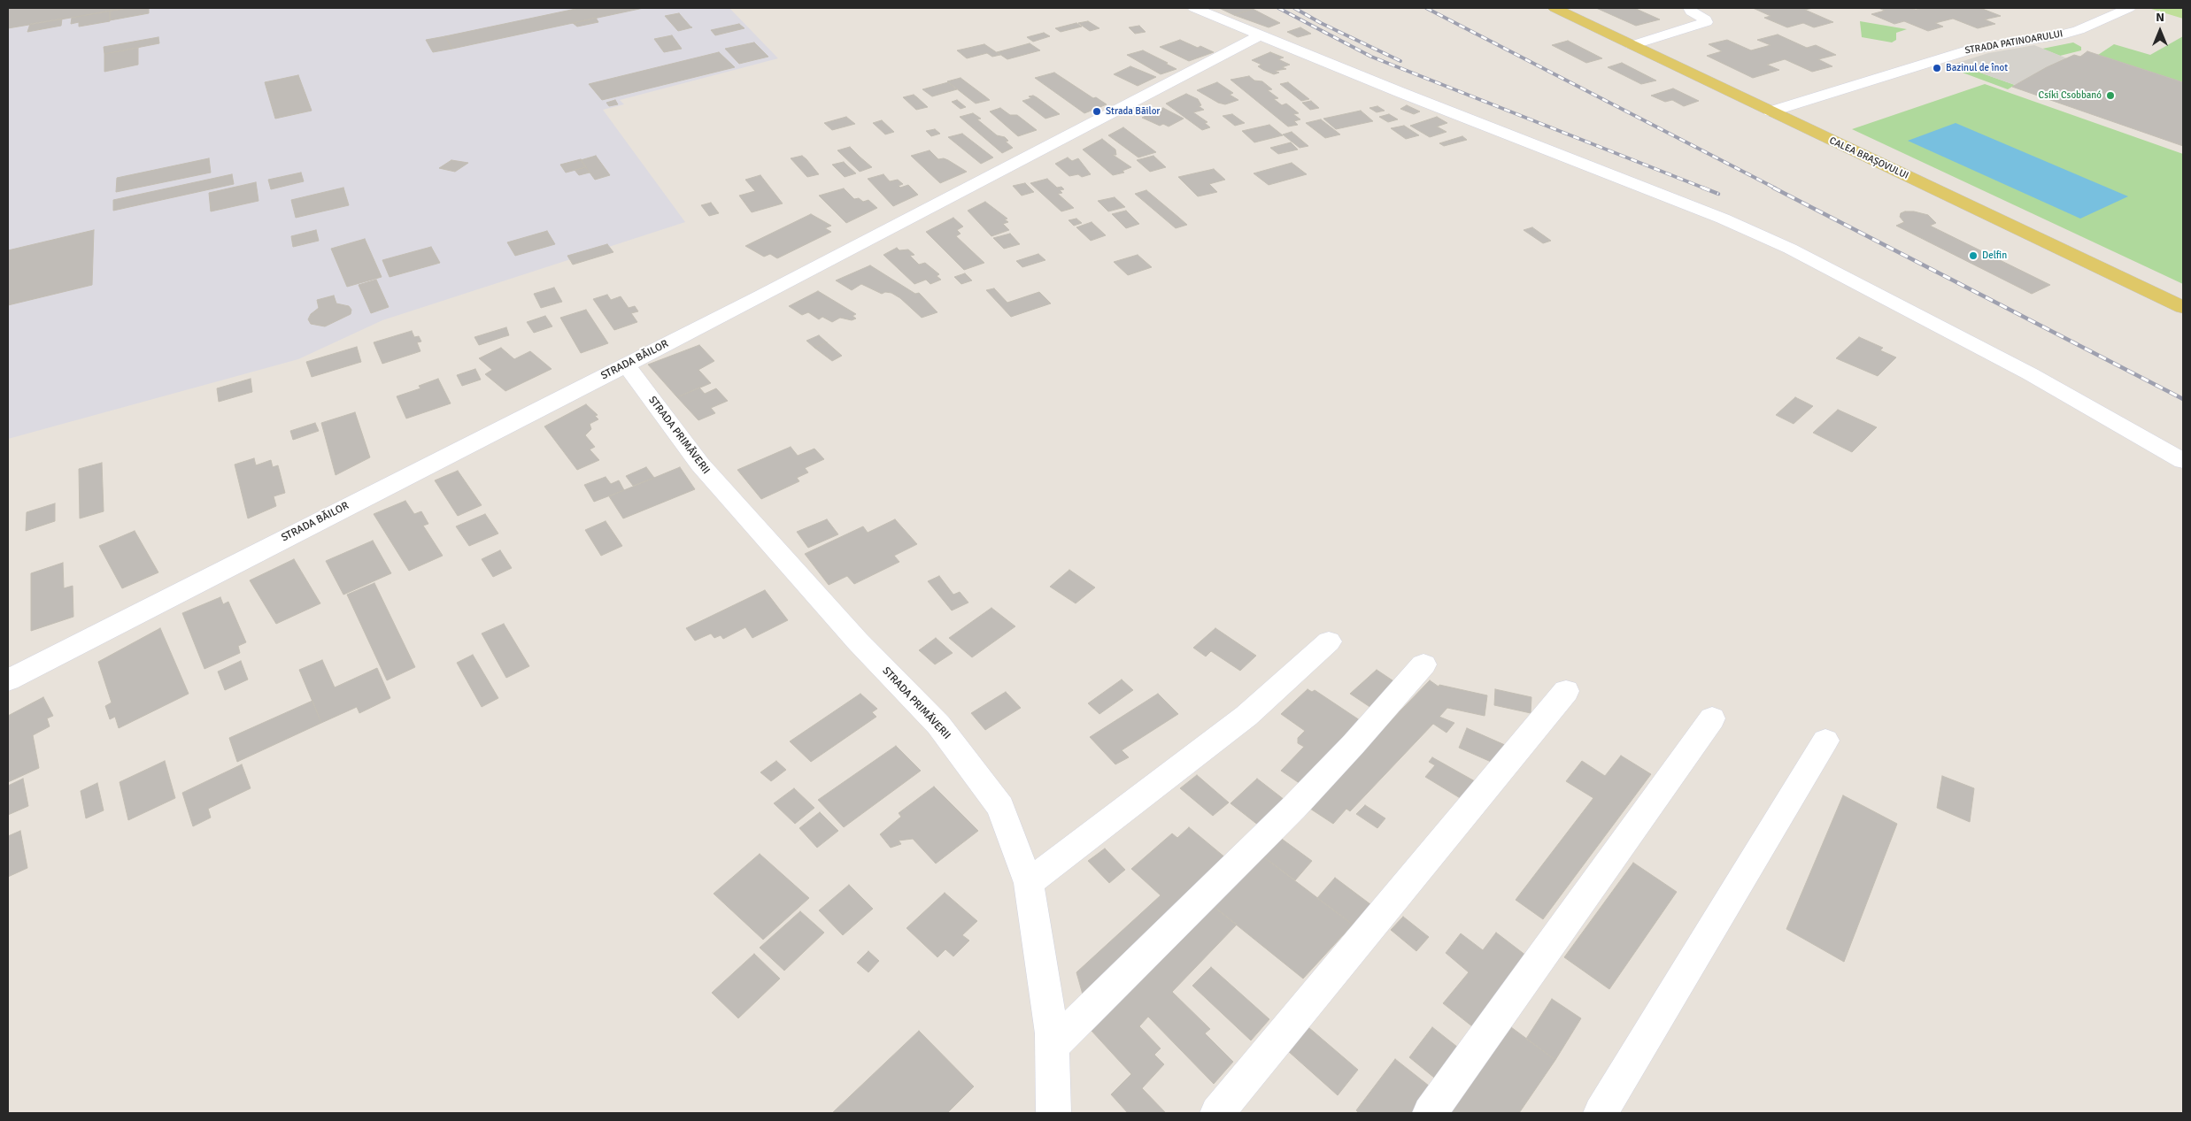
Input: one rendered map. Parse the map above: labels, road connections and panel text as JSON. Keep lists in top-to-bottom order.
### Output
{
  "streets": {
    "main road": ["CALEA BRAȘOVULUI"],
    "street": ["STRADA PATINOARULUI", "STRADA BĂILOR", "STRADA PRIMĂVERII"]
  },
  "crossings": [
    ["STRADA PATINOARULUI", "CALEA BRAȘOVULUI"],
    ["STRADA BĂILOR", "STRADA PRIMĂVERII"]
  ],
  "places": [
    "Bazinul de înot",
    "Csíki Csobbanó",
    "Strada Băilor",
    "Delfin"
  ],
  "north": "top"
}
